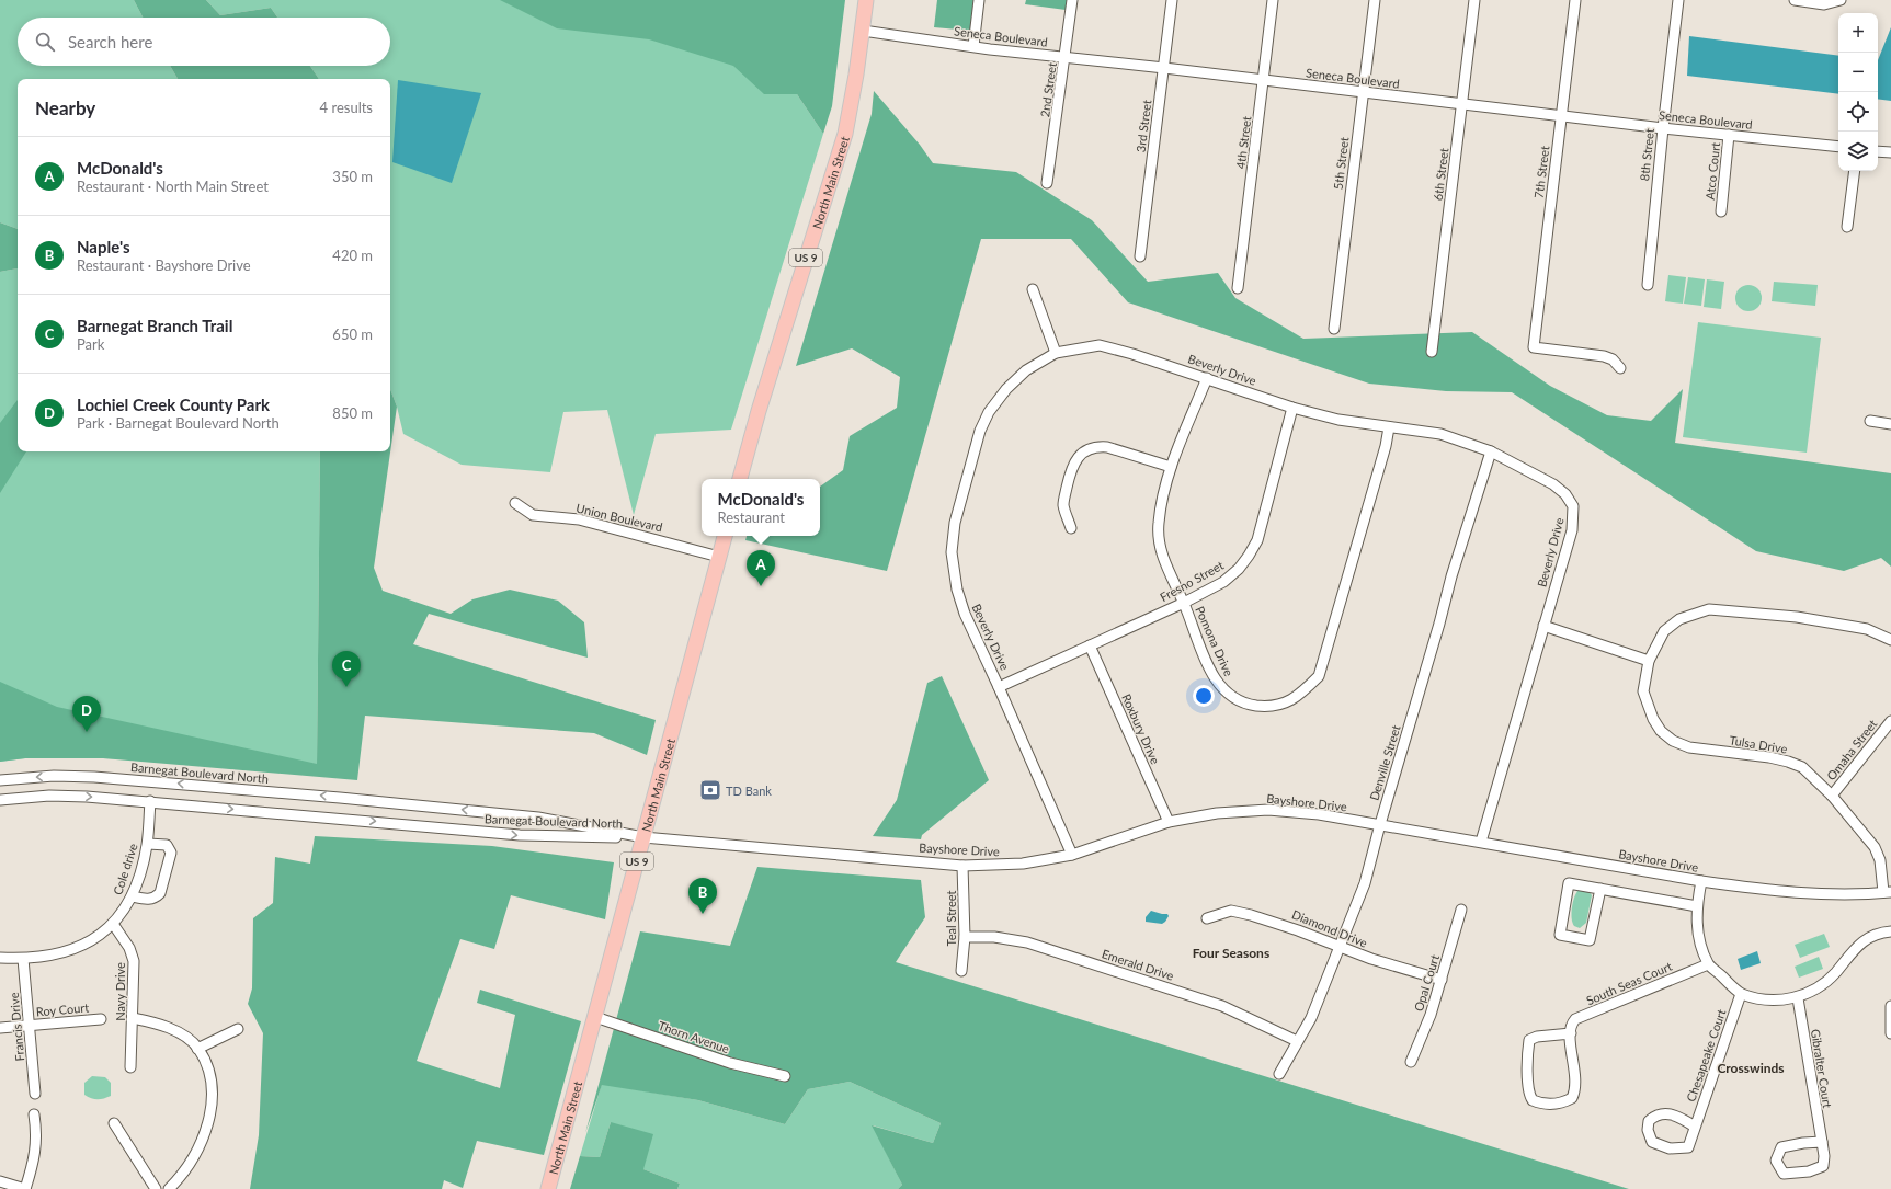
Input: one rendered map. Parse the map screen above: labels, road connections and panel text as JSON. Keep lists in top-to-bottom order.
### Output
{
  "streets": {
    "highway": ["North Main Street", "US 9"],
    "street": [
      "Seneca Boulevard",
      "2nd Street",
      "3rd Street",
      "4th Street",
      "8th Street",
      "5th Street",
      "Atco Court",
      "7th Street",
      "6th Street",
      "Beverly Drive",
      "Union Boulevard",
      "Fresno Street",
      "Pomona Drive",
      "Roxbury Drive",
      "Tulsa Drive",
      "Omaha Street",
      "Denville Street",
      "Barnegat Boulevard North",
      "Bayshore Drive",
      "Cole drive",
      "Teal Street",
      "Diamond Drive",
      "Emerald Drive",
      "Opal Court",
      "South Seas Court",
      "Navy Drive",
      "Roy Court",
      "Francis Drive",
      "Thorn Avenue",
      "Chesapeake Court",
      "Gibralter Court"
    ]
  },
  "crossings": [
    ["Seneca Boulevard", "2nd Street"],
    ["Seneca Boulevard", "3rd Street"],
    ["Seneca Boulevard", "4th Street"],
    ["Seneca Boulevard", "8th Street"],
    ["Seneca Boulevard", "5th Street"],
    ["Seneca Boulevard", "Atco Court"],
    ["Seneca Boulevard", "7th Street"],
    ["Seneca Boulevard", "6th Street"],
    ["Seneca Boulevard", "North Main Street"],
    ["Seneca Boulevard", "US 9"],
    ["North Main Street", "US 9"],
    ["North Main Street", "Union Boulevard"],
    ["North Main Street", "Barnegat Boulevard North"],
    ["North Main Street", "Bayshore Drive"],
    ["North Main Street", "Thorn Avenue"],
    ["Beverly Drive", "Fresno Street"],
    ["Beverly Drive", "Pomona Drive"],
    ["Beverly Drive", "Denville Street"],
    ["Beverly Drive", "Bayshore Drive"],
    ["Fresno Street", "Pomona Drive"],
    ["Fresno Street", "Roxbury Drive"],
    ["Roxbury Drive", "Bayshore Drive"],
    ["Tulsa Drive", "Omaha Street"],
    ["Tulsa Drive", "Bayshore Drive"],
    ["Denville Street", "Bayshore Drive"],
    ["Denville Street", "Diamond Drive"],
    ["Denville Street", "Emerald Drive"],
    ["Barnegat Boulevard North", "Bayshore Drive"],
    ["Barnegat Boulevard North", "Cole drive"],
    ["Bayshore Drive", "Teal Street"],
    ["Cole drive", "Navy Drive"],
    ["Cole drive", "Francis Drive"],
    ["Teal Street", "Emerald Drive"],
    ["Diamond Drive", "Opal Court"],
    ["Roy Court", "Francis Drive"]
  ],
  "districts": ["Four Seasons", "Crosswinds"],
  "places": {
    "bank": ["TD Bank"]
  },
  "page": {
    "map_buttons": ["+", "−"],
    "search": "Search here",
    "heading": ["Nearby", "4 results"],
    "list": [
      {
        "mark": "A",
        "name": "McDonald's",
        "note": "Restaurant · North Main Street",
        "value": "350 m"
      },
      {
        "mark": "B",
        "name": "Naple's",
        "note": "Restaurant · Bayshore Drive",
        "value": "420 m"
      },
      {
        "mark": "C",
        "name": "Barnegat Branch Trail",
        "note": "Park",
        "value": "650 m"
      },
      {
        "mark": "D",
        "name": "Lochiel Creek County Park",
        "note": "Park · Barnegat Boulevard North",
        "value": "850 m"
      }
    ],
    "popup": ["McDonald's", "Restaurant"],
    "pins": [
      "A",
      "C",
      "D",
      "B"
    ]
  }
}
